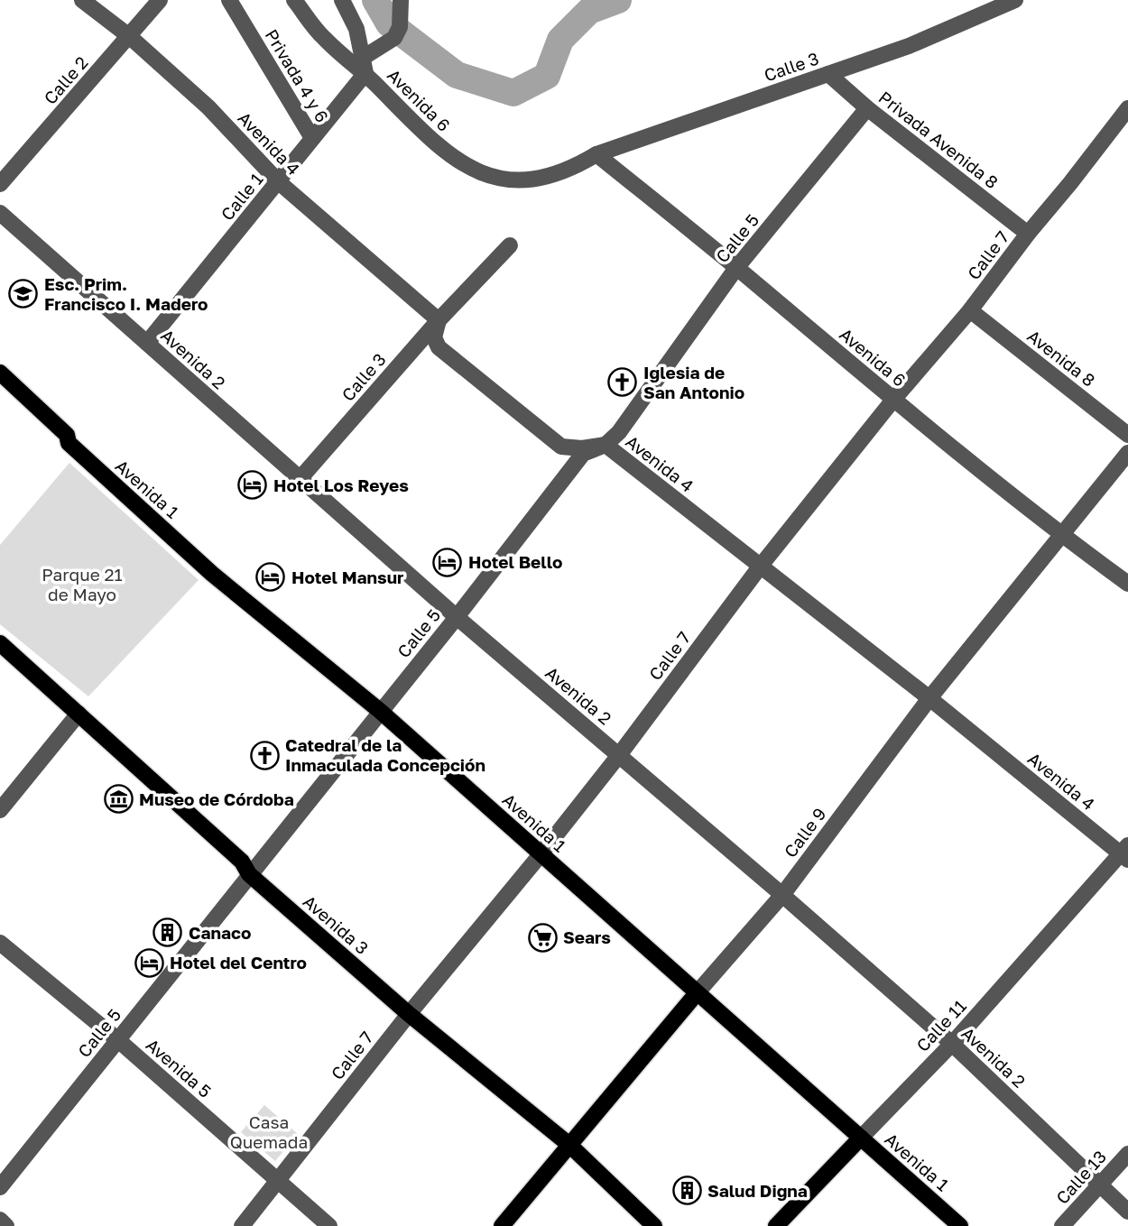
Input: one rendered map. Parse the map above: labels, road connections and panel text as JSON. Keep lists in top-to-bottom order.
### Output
{
  "streets": {
    "main road": [
      "Avenida 1",
      "Calle 9",
      "Avenida 3",
      "Calle 11"
    ],
    "street": [
      "Calle 3",
      "Privada 4 y 6",
      "Calle 2",
      "Avenida 6",
      "Privada Avenida 8",
      "Avenida 4",
      "Calle 1",
      "Calle 5",
      "Calle 7",
      "Avenida 8",
      "Avenida 2",
      "Avenida 5",
      "Calle 13"
    ]
  },
  "crossings": [
    ["Calle 3", "Avenida 6"],
    ["Calle 3", "Privada Avenida 8"],
    ["Calle 3", "Avenida 4"],
    ["Calle 3", "Avenida 2"],
    ["Privada 4 y 6", "Calle 1"],
    ["Calle 2", "Avenida 4"],
    ["Avenida 6", "Calle 1"],
    ["Avenida 6", "Calle 5"],
    ["Avenida 6", "Calle 7"],
    ["Avenida 6", "Calle 9"],
    ["Privada Avenida 8", "Calle 5"],
    ["Privada Avenida 8", "Calle 7"],
    ["Avenida 4", "Calle 1"],
    ["Avenida 4", "Calle 5"],
    ["Avenida 4", "Calle 7"],
    ["Avenida 4", "Calle 9"],
    ["Avenida 4", "Calle 11"],
    ["Calle 1", "Avenida 2"],
    ["Calle 5", "Avenida 2"],
    ["Calle 5", "Avenida 1"],
    ["Calle 5", "Avenida 3"],
    ["Calle 5", "Avenida 5"],
    ["Calle 7", "Avenida 8"],
    ["Calle 7", "Avenida 2"],
    ["Calle 7", "Avenida 1"],
    ["Calle 7", "Avenida 3"],
    ["Calle 7", "Avenida 5"],
    ["Avenida 2", "Calle 9"],
    ["Avenida 2", "Calle 11"],
    ["Avenida 2", "Calle 13"],
    ["Avenida 1", "Calle 9"],
    ["Avenida 1", "Calle 11"],
    ["Calle 9", "Avenida 3"]
  ],
  "parks": ["Parque 21 de Mayo", "Casa Quemada"],
  "places": {
    "school or university": ["Esc. Prim. Francisco I. Madero"],
    "church": ["Iglesia de San Antonio", "Catedral de la Inmaculada Concepción"],
    "hotel": [
      "Hotel Los Reyes",
      "Hotel Bello",
      "Hotel Mansur",
      "Hotel del Centro"
    ],
    "museum": ["Museo de Córdoba"],
    "building": ["Canaco", "Salud Digna"],
    "supermarket": ["Sears"]
  }
}
